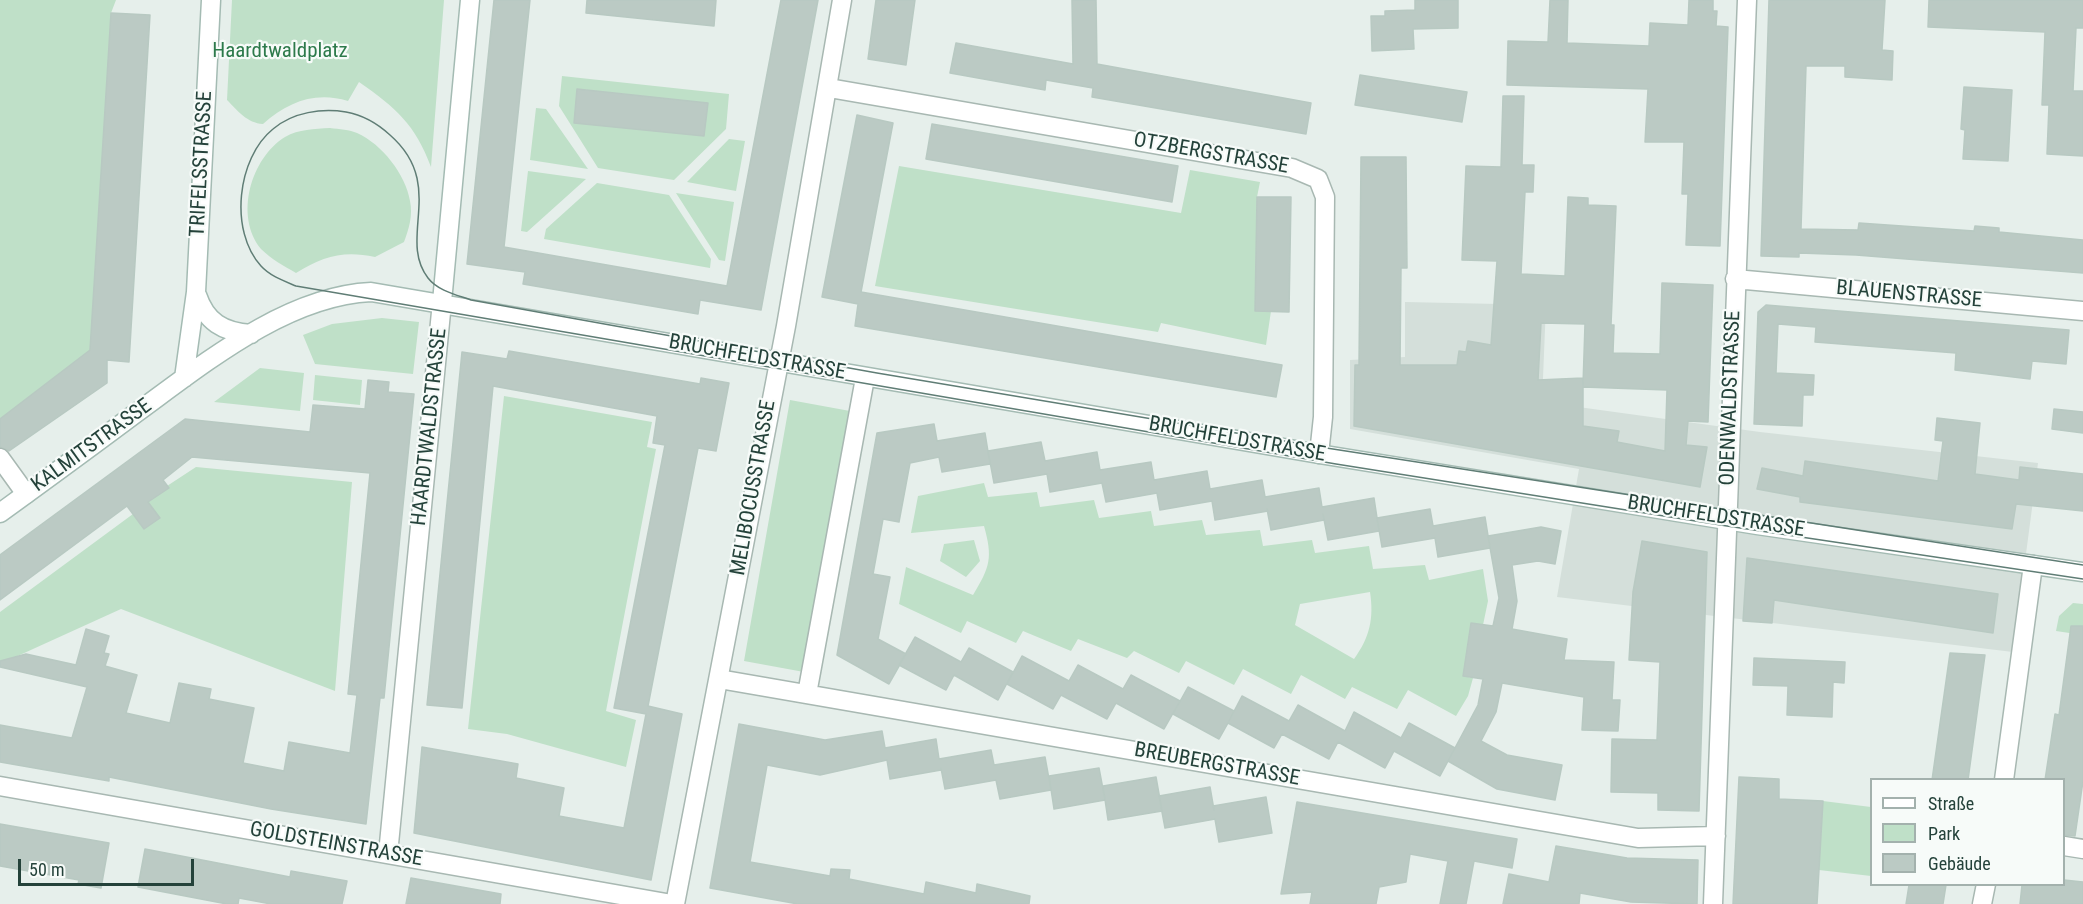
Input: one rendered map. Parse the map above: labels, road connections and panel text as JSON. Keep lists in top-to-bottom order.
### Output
{
  "streets": {
    "street": [
      "OTZBERGSTRASSE",
      "TRIFELSSTRASSE",
      "BLAUENSTRASSE",
      "BRUCHFELDSTRASSE",
      "ODENWALDSTRASSE",
      "HAARDTWALDSTRASSE",
      "KALMITSTRASSE",
      "MELIBOCUSSTRASSE",
      "BREUBERGSTRASSE",
      "GOLDSTEINSTRASSE"
    ]
  },
  "crossings": [
    ["OTZBERGSTRASSE", "BRUCHFELDSTRASSE"],
    ["OTZBERGSTRASSE", "MELIBOCUSSTRASSE"],
    ["TRIFELSSTRASSE", "KALMITSTRASSE"],
    ["BLAUENSTRASSE", "ODENWALDSTRASSE"],
    ["BRUCHFELDSTRASSE", "ODENWALDSTRASSE"],
    ["BRUCHFELDSTRASSE", "HAARDTWALDSTRASSE"],
    ["BRUCHFELDSTRASSE", "MELIBOCUSSTRASSE"],
    ["ODENWALDSTRASSE", "BREUBERGSTRASSE"],
    ["HAARDTWALDSTRASSE", "GOLDSTEINSTRASSE"],
    ["MELIBOCUSSTRASSE", "BREUBERGSTRASSE"],
    ["MELIBOCUSSTRASSE", "GOLDSTEINSTRASSE"]
  ],
  "parks": ["Haardtwaldplatz"],
  "legend": ["Straße", "Park", "Gebäude"],
  "scale_bar": "50 m"
}
